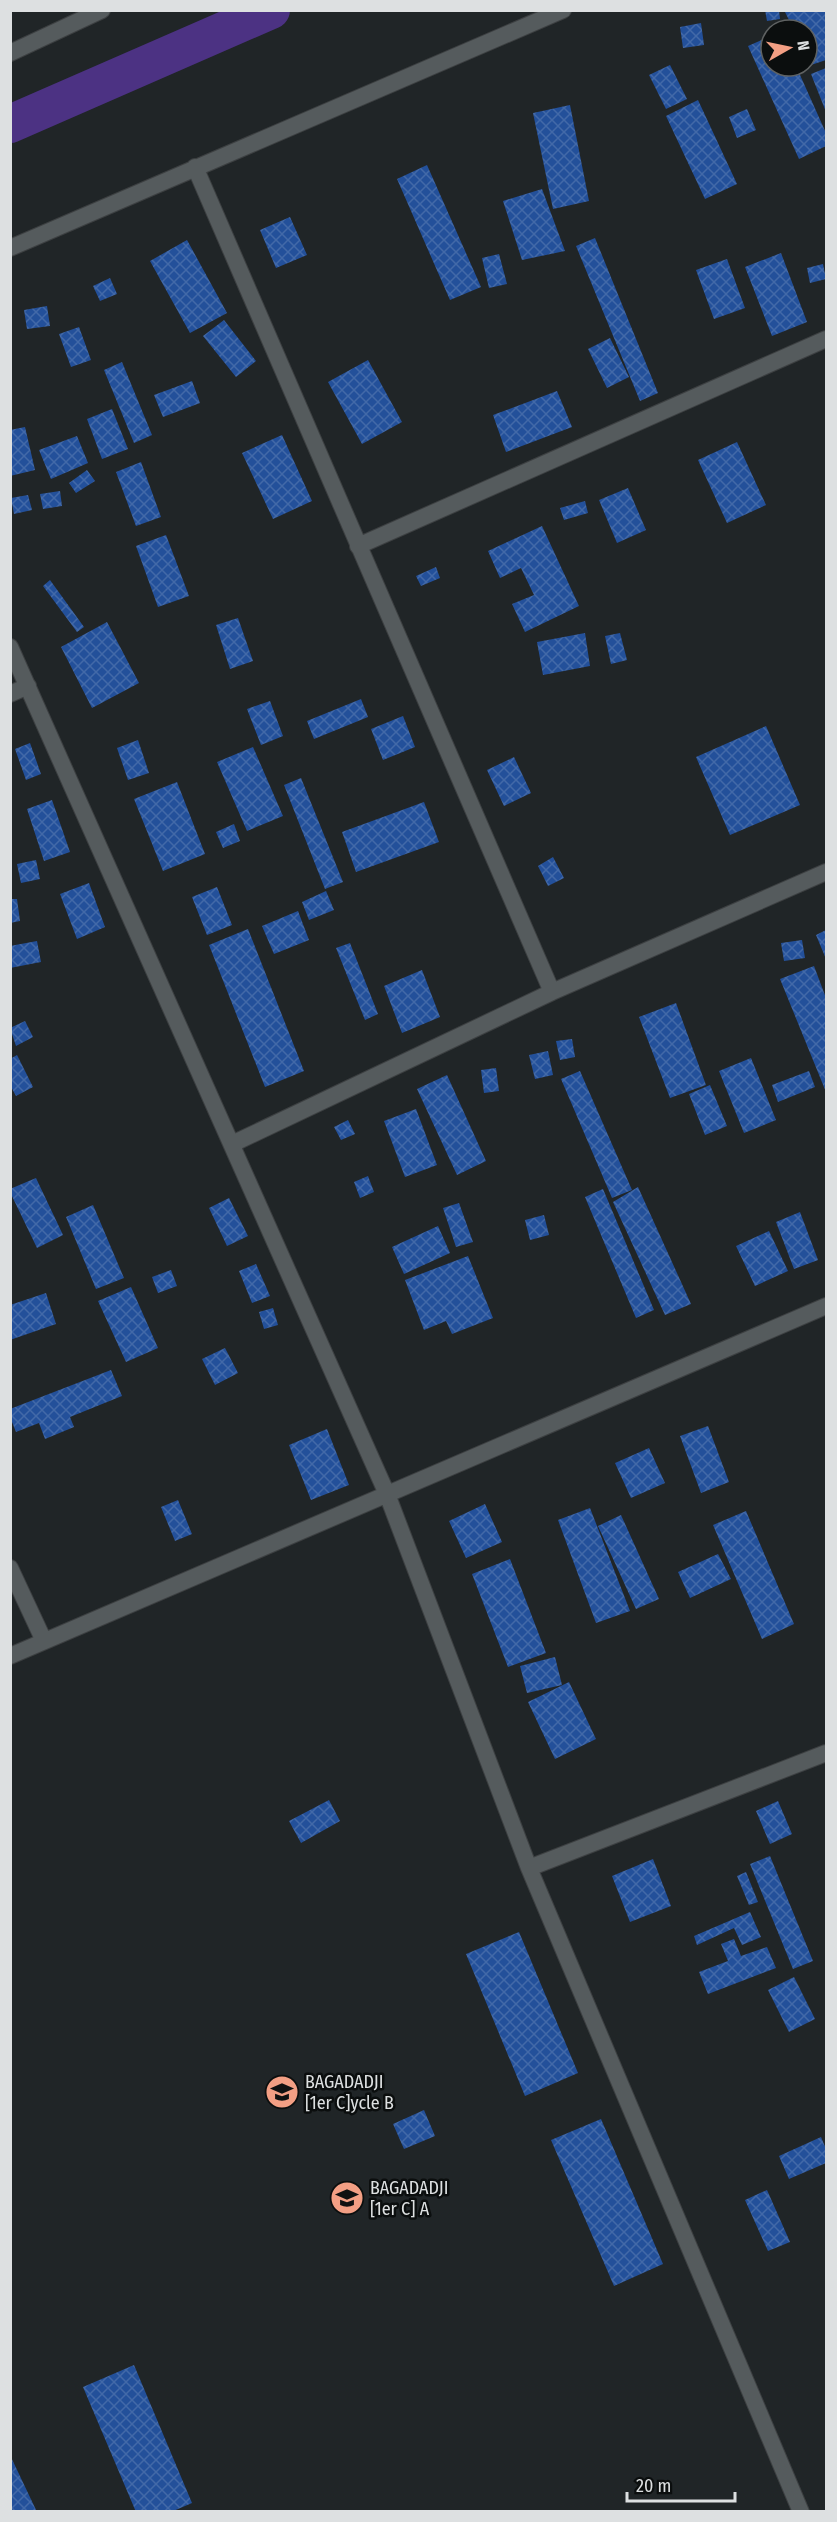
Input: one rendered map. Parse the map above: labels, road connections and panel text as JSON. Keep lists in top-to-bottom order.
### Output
{
  "places": {
    "school or university": ["BAGADADJI [1er C]ycle B", "BAGADADJI [1er C] A"]
  },
  "scale_bar": "20 m",
  "north": "right"
}
